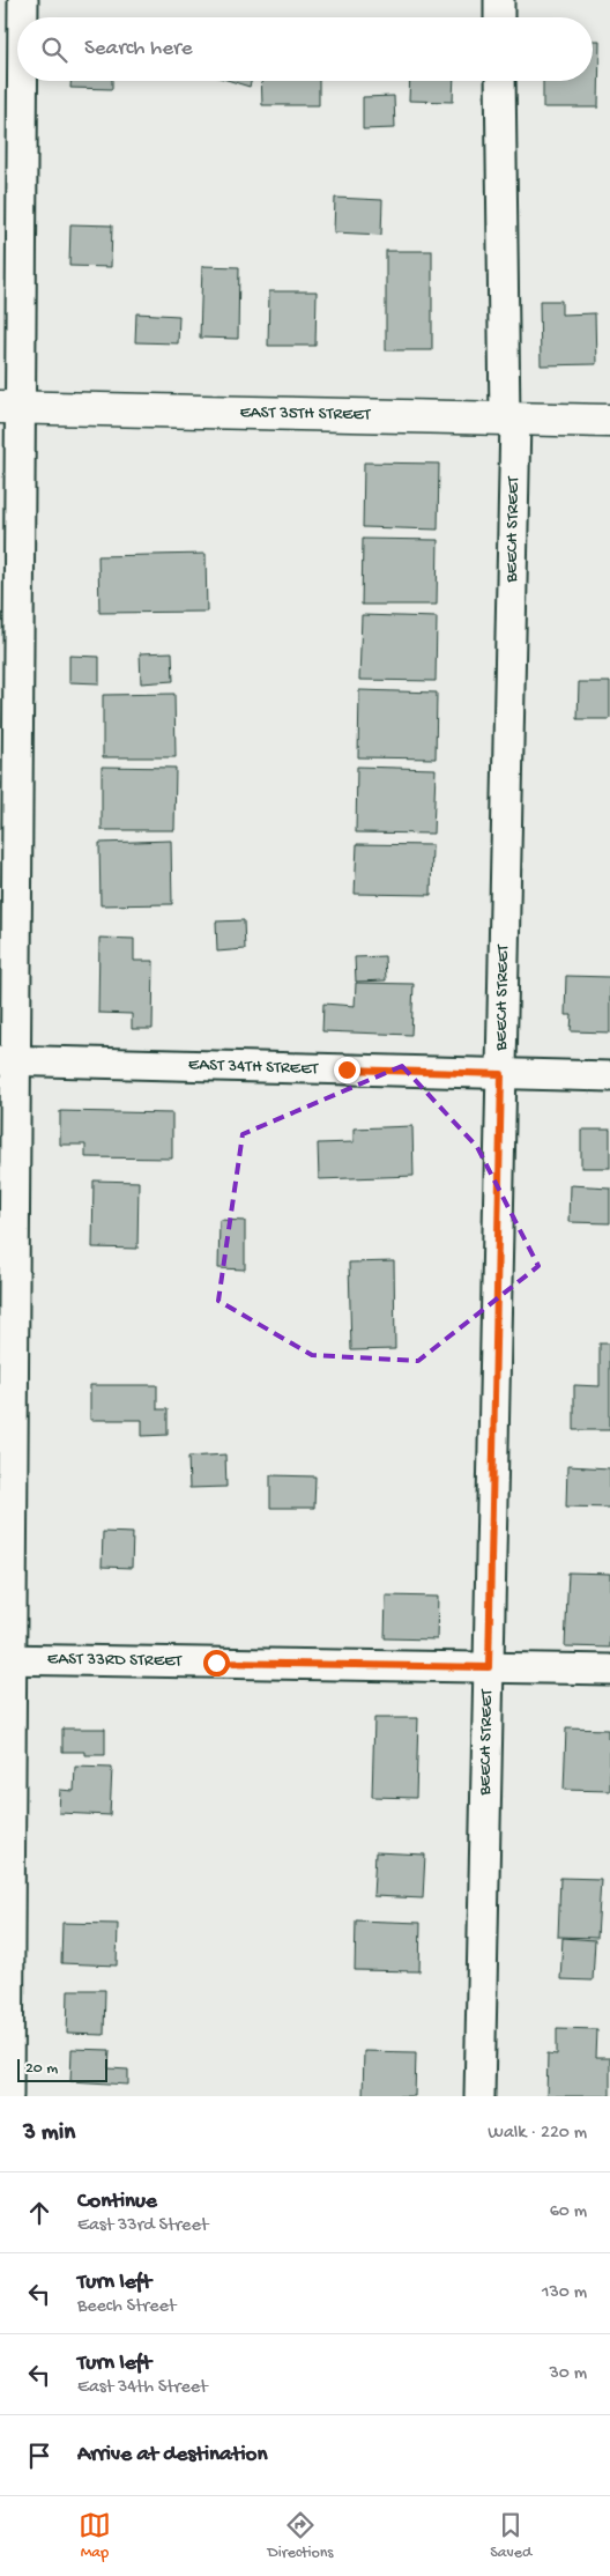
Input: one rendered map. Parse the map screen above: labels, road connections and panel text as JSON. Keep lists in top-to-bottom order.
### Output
{
  "streets": {
    "street": [
      "EAST 35TH STREET",
      "BEECH STREET",
      "EAST 34TH STREET",
      "EAST 33RD STREET"
    ]
  },
  "crossings": [
    ["EAST 35TH STREET", "BEECH STREET"],
    ["BEECH STREET", "EAST 34TH STREET"],
    ["BEECH STREET", "EAST 33RD STREET"]
  ],
  "scale_bar": "20 m",
  "page": {
    "search": "Search here",
    "scale": "20 m",
    "heading": ["3 min", "Walk · 220 m"],
    "list": [
      ["Continue", "East 33rd Street", "60 m"],
      ["Turn left", "Beech Street", "130 m"],
      ["Turn left", "East 34th Street", "30 m"],
      "Arrive at destination"
    ],
    "nav": ["Map", "Directions", "Saved"]
  }
}
